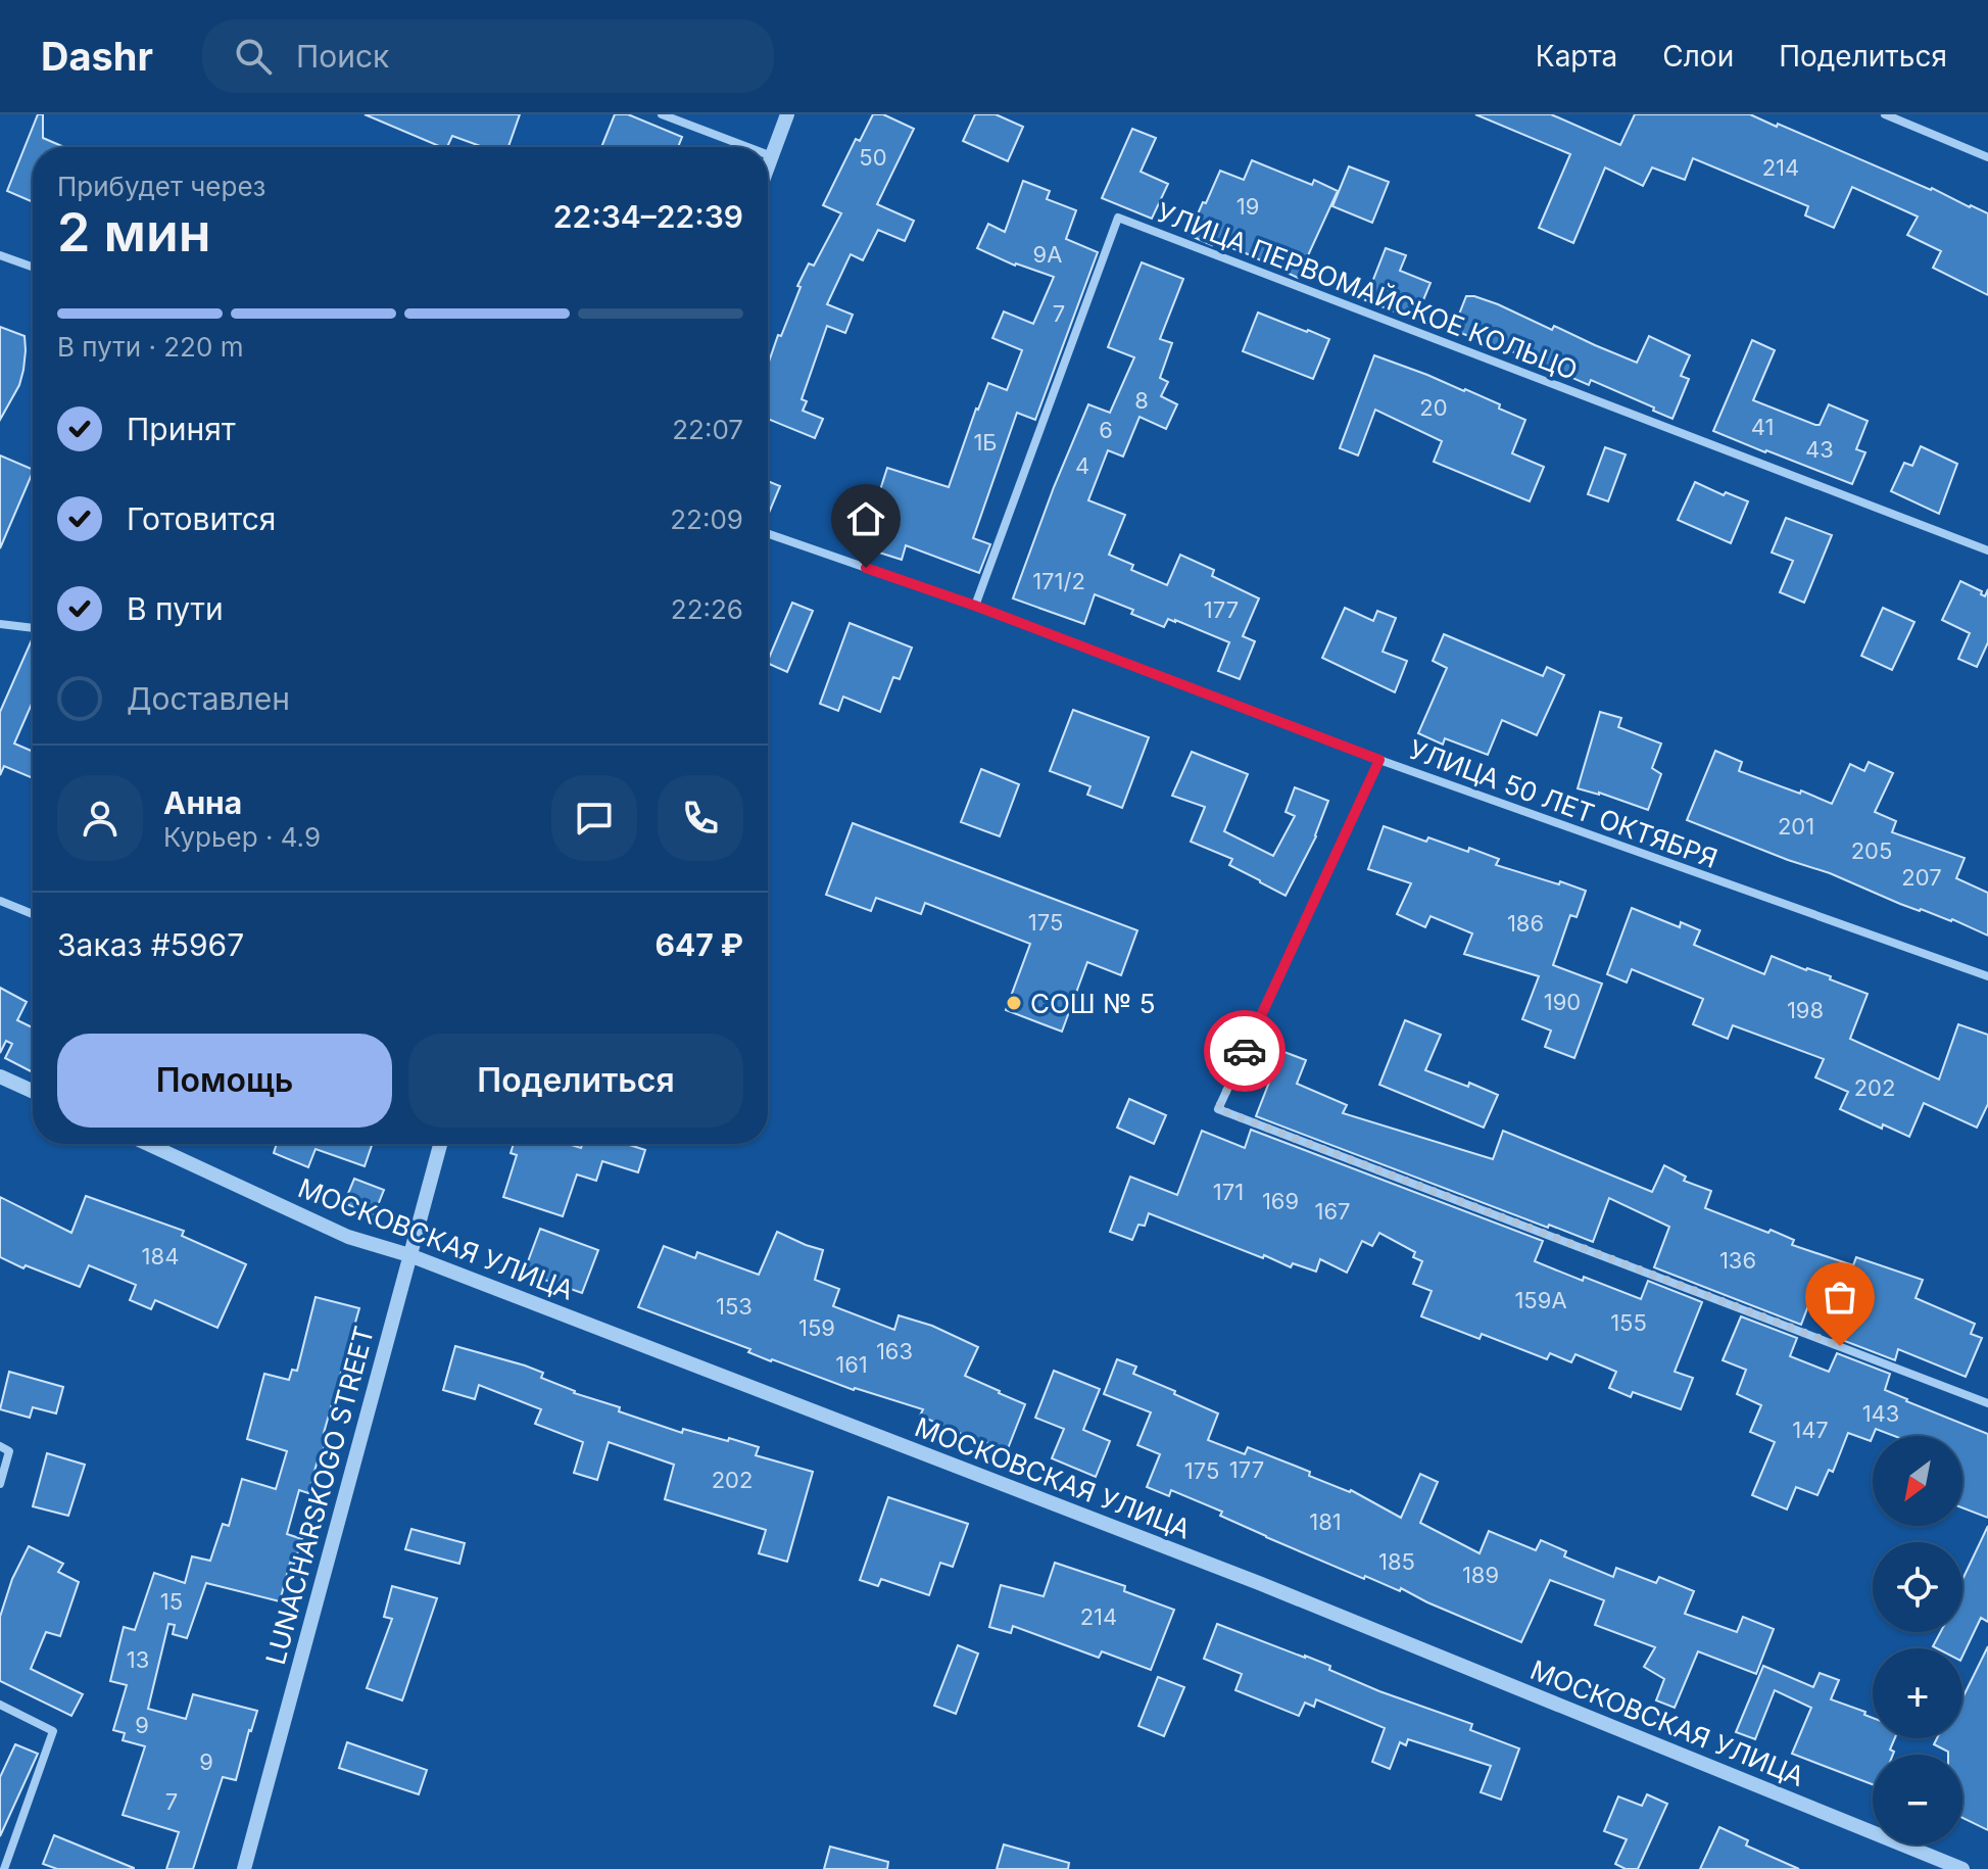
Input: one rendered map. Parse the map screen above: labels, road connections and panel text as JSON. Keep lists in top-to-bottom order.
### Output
{
  "streets": {
    "street": [
      "УЛИЦА ПЕРВОМАЙСКОЕ КОЛЬЦО",
      "УЛИЦА 50 ЛЕТ ОКТЯБРЯ",
      "МОСКОВСКАЯ УЛИЦА",
      "LUNACHARSKOGO STREET"
    ]
  },
  "crossings": [
    ["УЛИЦА ПЕРВОМАЙСКОЕ КОЛЬЦО", "УЛИЦА 50 ЛЕТ ОКТЯБРЯ"],
    ["МОСКОВСКАЯ УЛИЦА", "LUNACHARSKOGO STREET"]
  ],
  "places": ["СОШ № 5"],
  "house_numbers": [
    "50",
    "214",
    "19",
    "9А",
    "7",
    "8",
    "20",
    "41",
    "6",
    "1Б",
    "43",
    "4",
    "171/2",
    "177",
    "201",
    "205",
    "207",
    "175",
    "186",
    "190",
    "198",
    "202",
    "171",
    "169",
    "167",
    "184",
    "136",
    "159А",
    "153",
    "155",
    "159",
    "163",
    "161",
    "143",
    "147",
    "177",
    "175",
    "202",
    "181",
    "185",
    "189",
    "15",
    "214",
    "13",
    "9",
    "9",
    "7"
  ],
  "north": "bottom left",
  "page": {
    "header": "Dashr",
    "search": "Поиск",
    "nav": ["Карта", "Слои", "Поделиться"],
    "heading": ["2 мин", "Прибудет через", "22:34–22:39"],
    "panel": [
      "Анна",
      "Курьер · 4.9",
      "Заказ #5967",
      "647 ₽"
    ],
    "bar": "В пути · 220 m",
    "list": [
      ["Принят", "22:07"],
      ["Готовится", "22:09"],
      ["В пути", "22:26"],
      "Доставлен"
    ],
    "buttons": ["Помощь", "Поделиться"],
    "map_buttons": ["+", "−"]
  }
}
